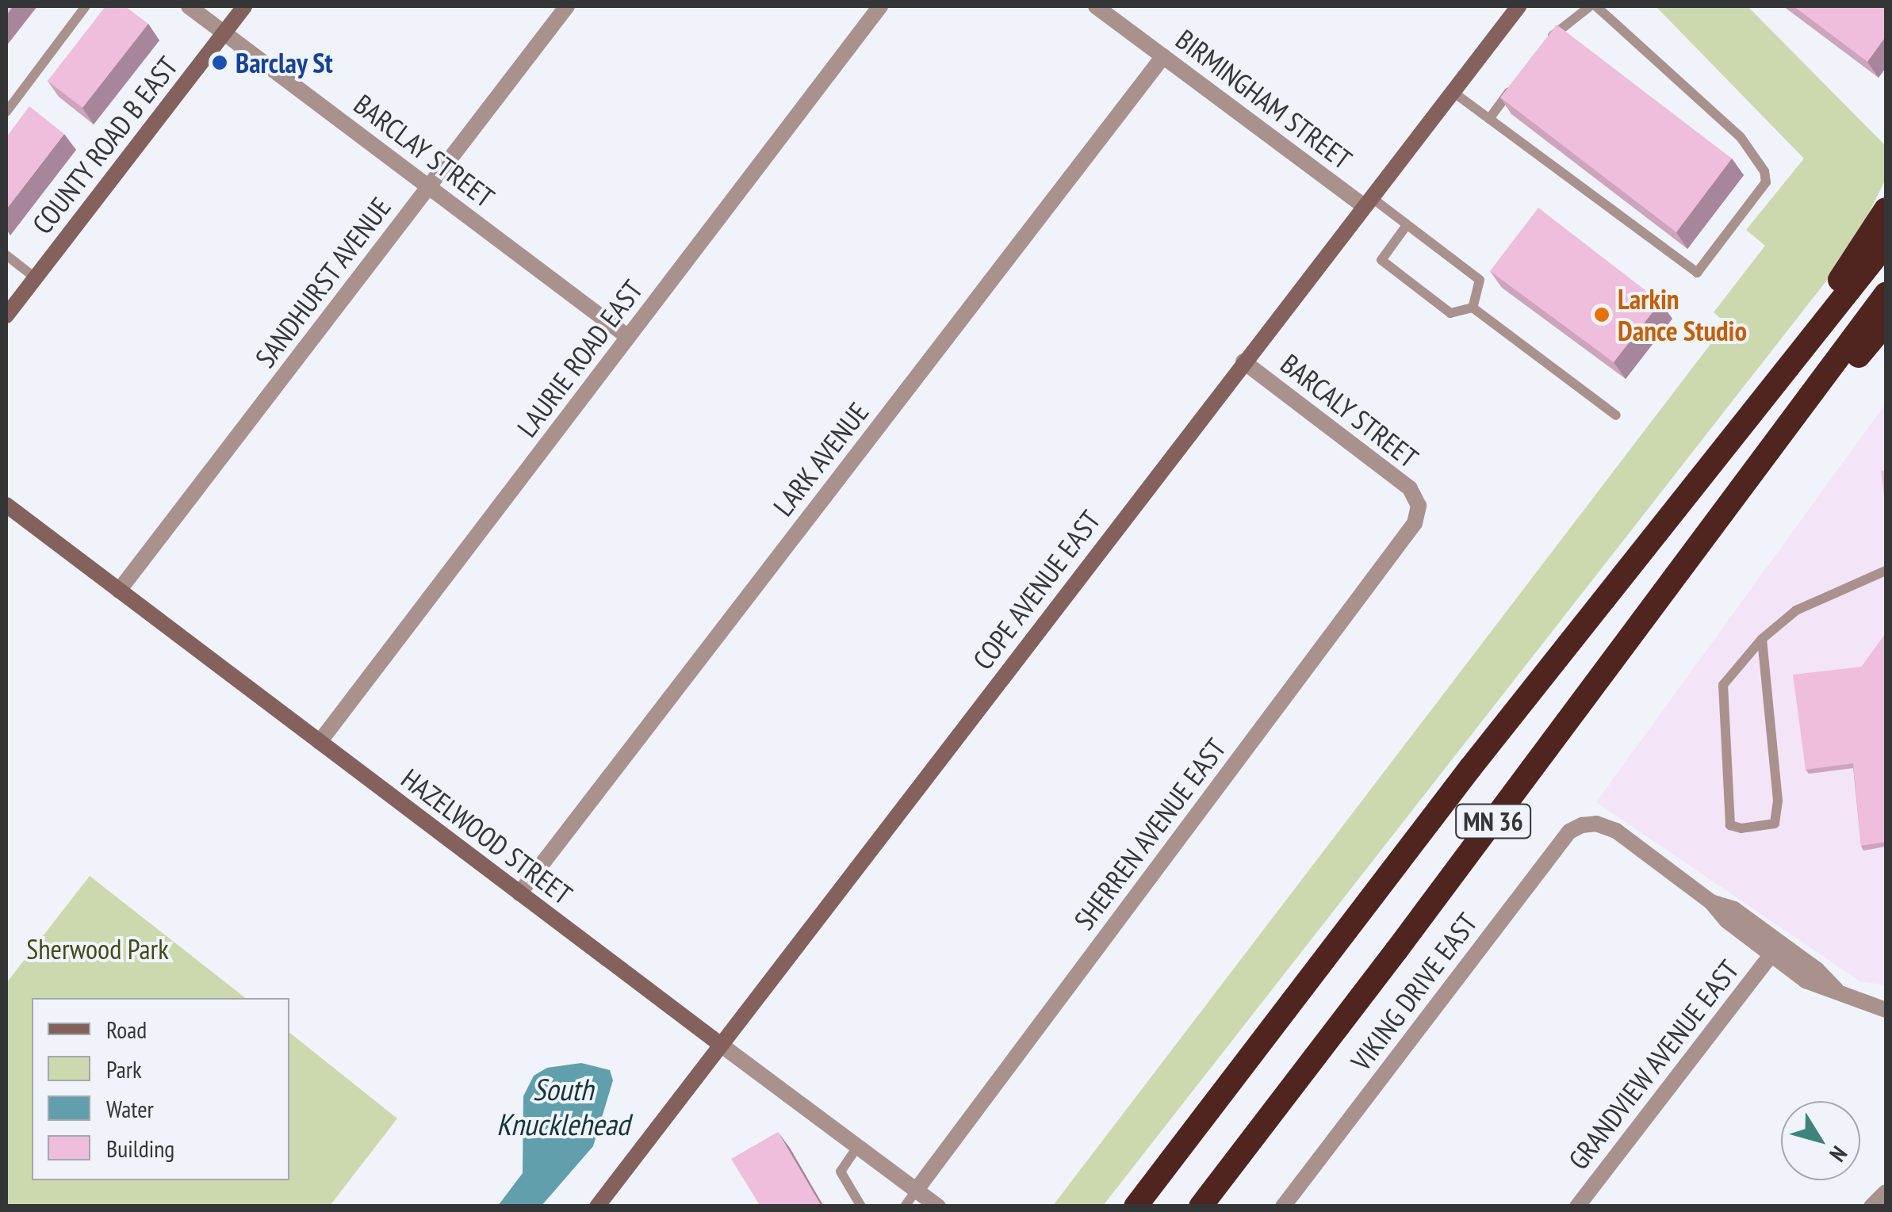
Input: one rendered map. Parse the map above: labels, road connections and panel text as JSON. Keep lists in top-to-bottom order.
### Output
{
  "streets": {
    "highway": ["MN 36"],
    "street": [
      "BIRMINGHAM STREET",
      "COUNTY ROAD B EAST",
      "BARCLAY STREET",
      "SANDHURST AVENUE",
      "LAURIE ROAD EAST",
      "BARCALY STREET",
      "LARK AVENUE",
      "COPE AVENUE EAST",
      "SHERREN AVENUE EAST",
      "HAZELWOOD STREET",
      "VIKING DRIVE EAST",
      "GRANDVIEW AVENUE EAST"
    ]
  },
  "crossings": [
    ["BIRMINGHAM STREET", "LARK AVENUE"],
    ["BIRMINGHAM STREET", "COPE AVENUE EAST"],
    ["COUNTY ROAD B EAST", "BARCLAY STREET"],
    ["BARCLAY STREET", "SANDHURST AVENUE"],
    ["BARCLAY STREET", "LAURIE ROAD EAST"],
    ["SANDHURST AVENUE", "HAZELWOOD STREET"],
    ["LAURIE ROAD EAST", "HAZELWOOD STREET"],
    ["BARCALY STREET", "COPE AVENUE EAST"],
    ["BARCALY STREET", "SHERREN AVENUE EAST"],
    ["LARK AVENUE", "HAZELWOOD STREET"],
    ["COPE AVENUE EAST", "HAZELWOOD STREET"],
    ["SHERREN AVENUE EAST", "HAZELWOOD STREET"]
  ],
  "water": ["South Knucklehead"],
  "parks": ["Sherwood Park"],
  "places": ["Barclay St", "Larkin Dance Studio"],
  "legend": [
    "Road",
    "Park",
    "Water",
    "Building"
  ],
  "north": "bottom right"
}
